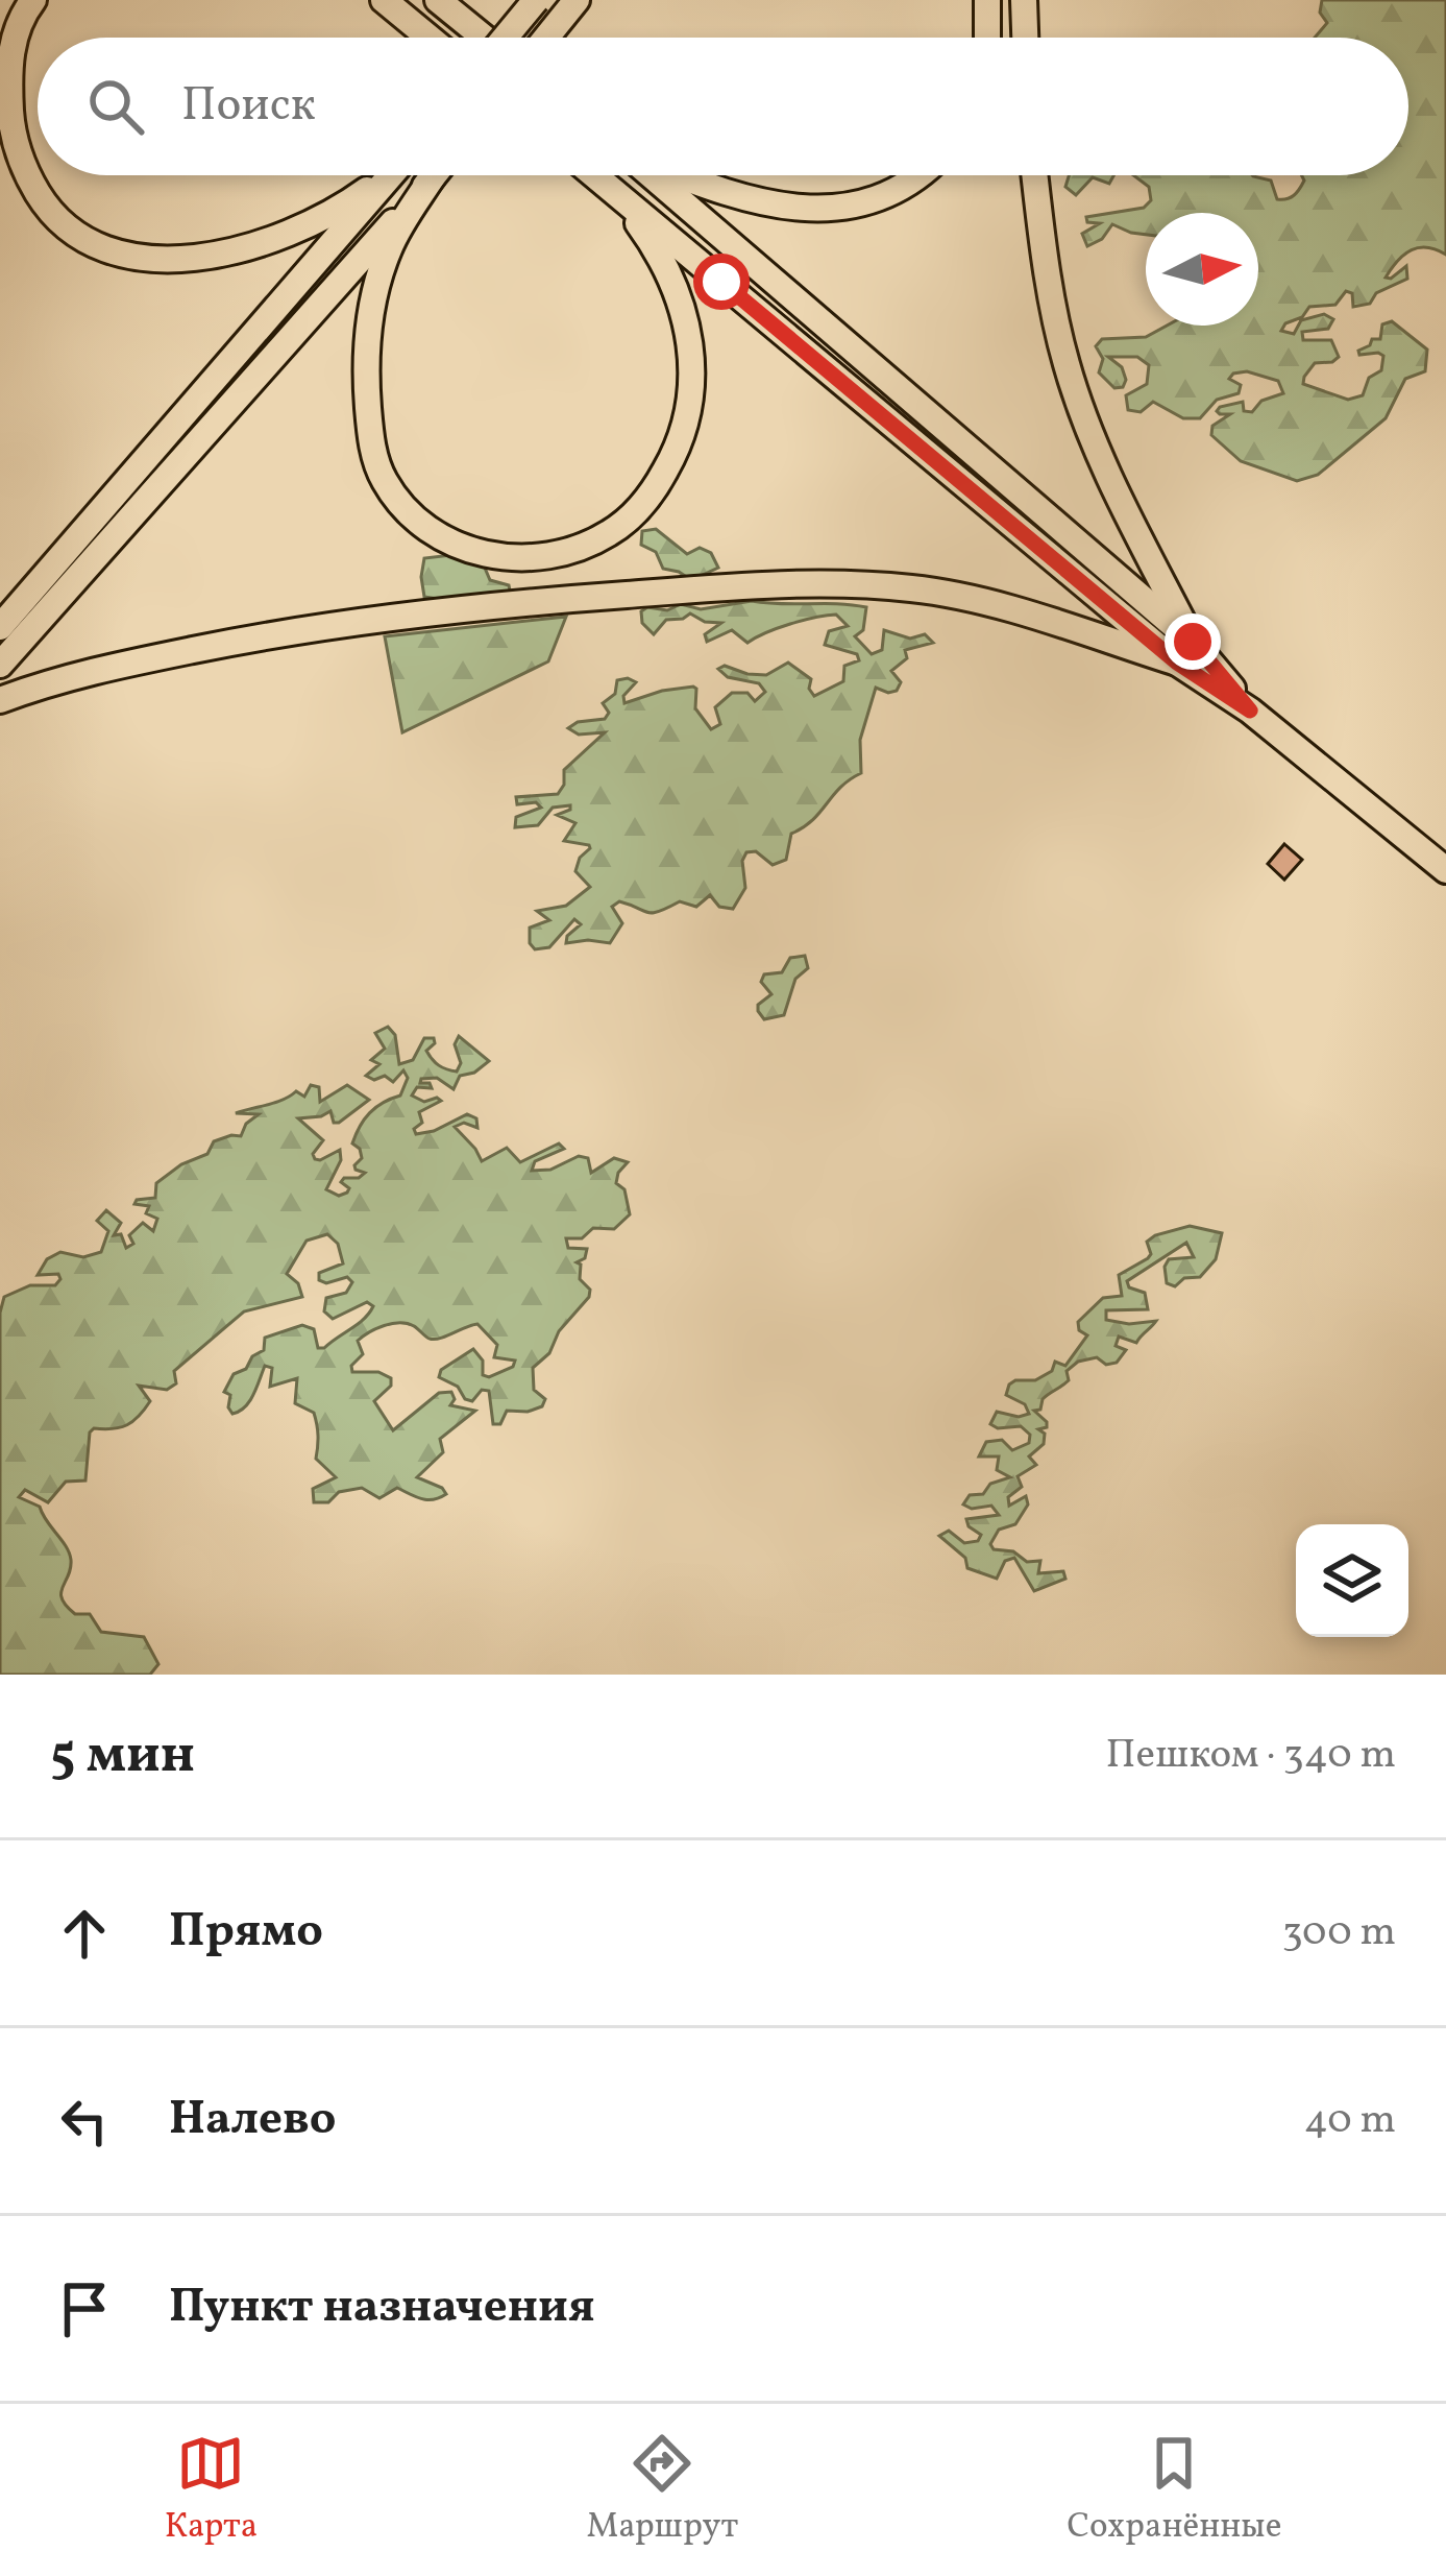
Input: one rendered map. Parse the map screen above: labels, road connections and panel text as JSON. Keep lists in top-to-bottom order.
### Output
{
  "north": "right",
  "page": {
    "search": "Поиск",
    "heading": ["5 мин", "Пешком · 340 m"],
    "list": [
      ["Прямо", "300 m"],
      ["Налево", "40 m"],
      "Пункт назначения"
    ],
    "nav": ["Карта", "Маршрут", "Сохранённые"]
  }
}
